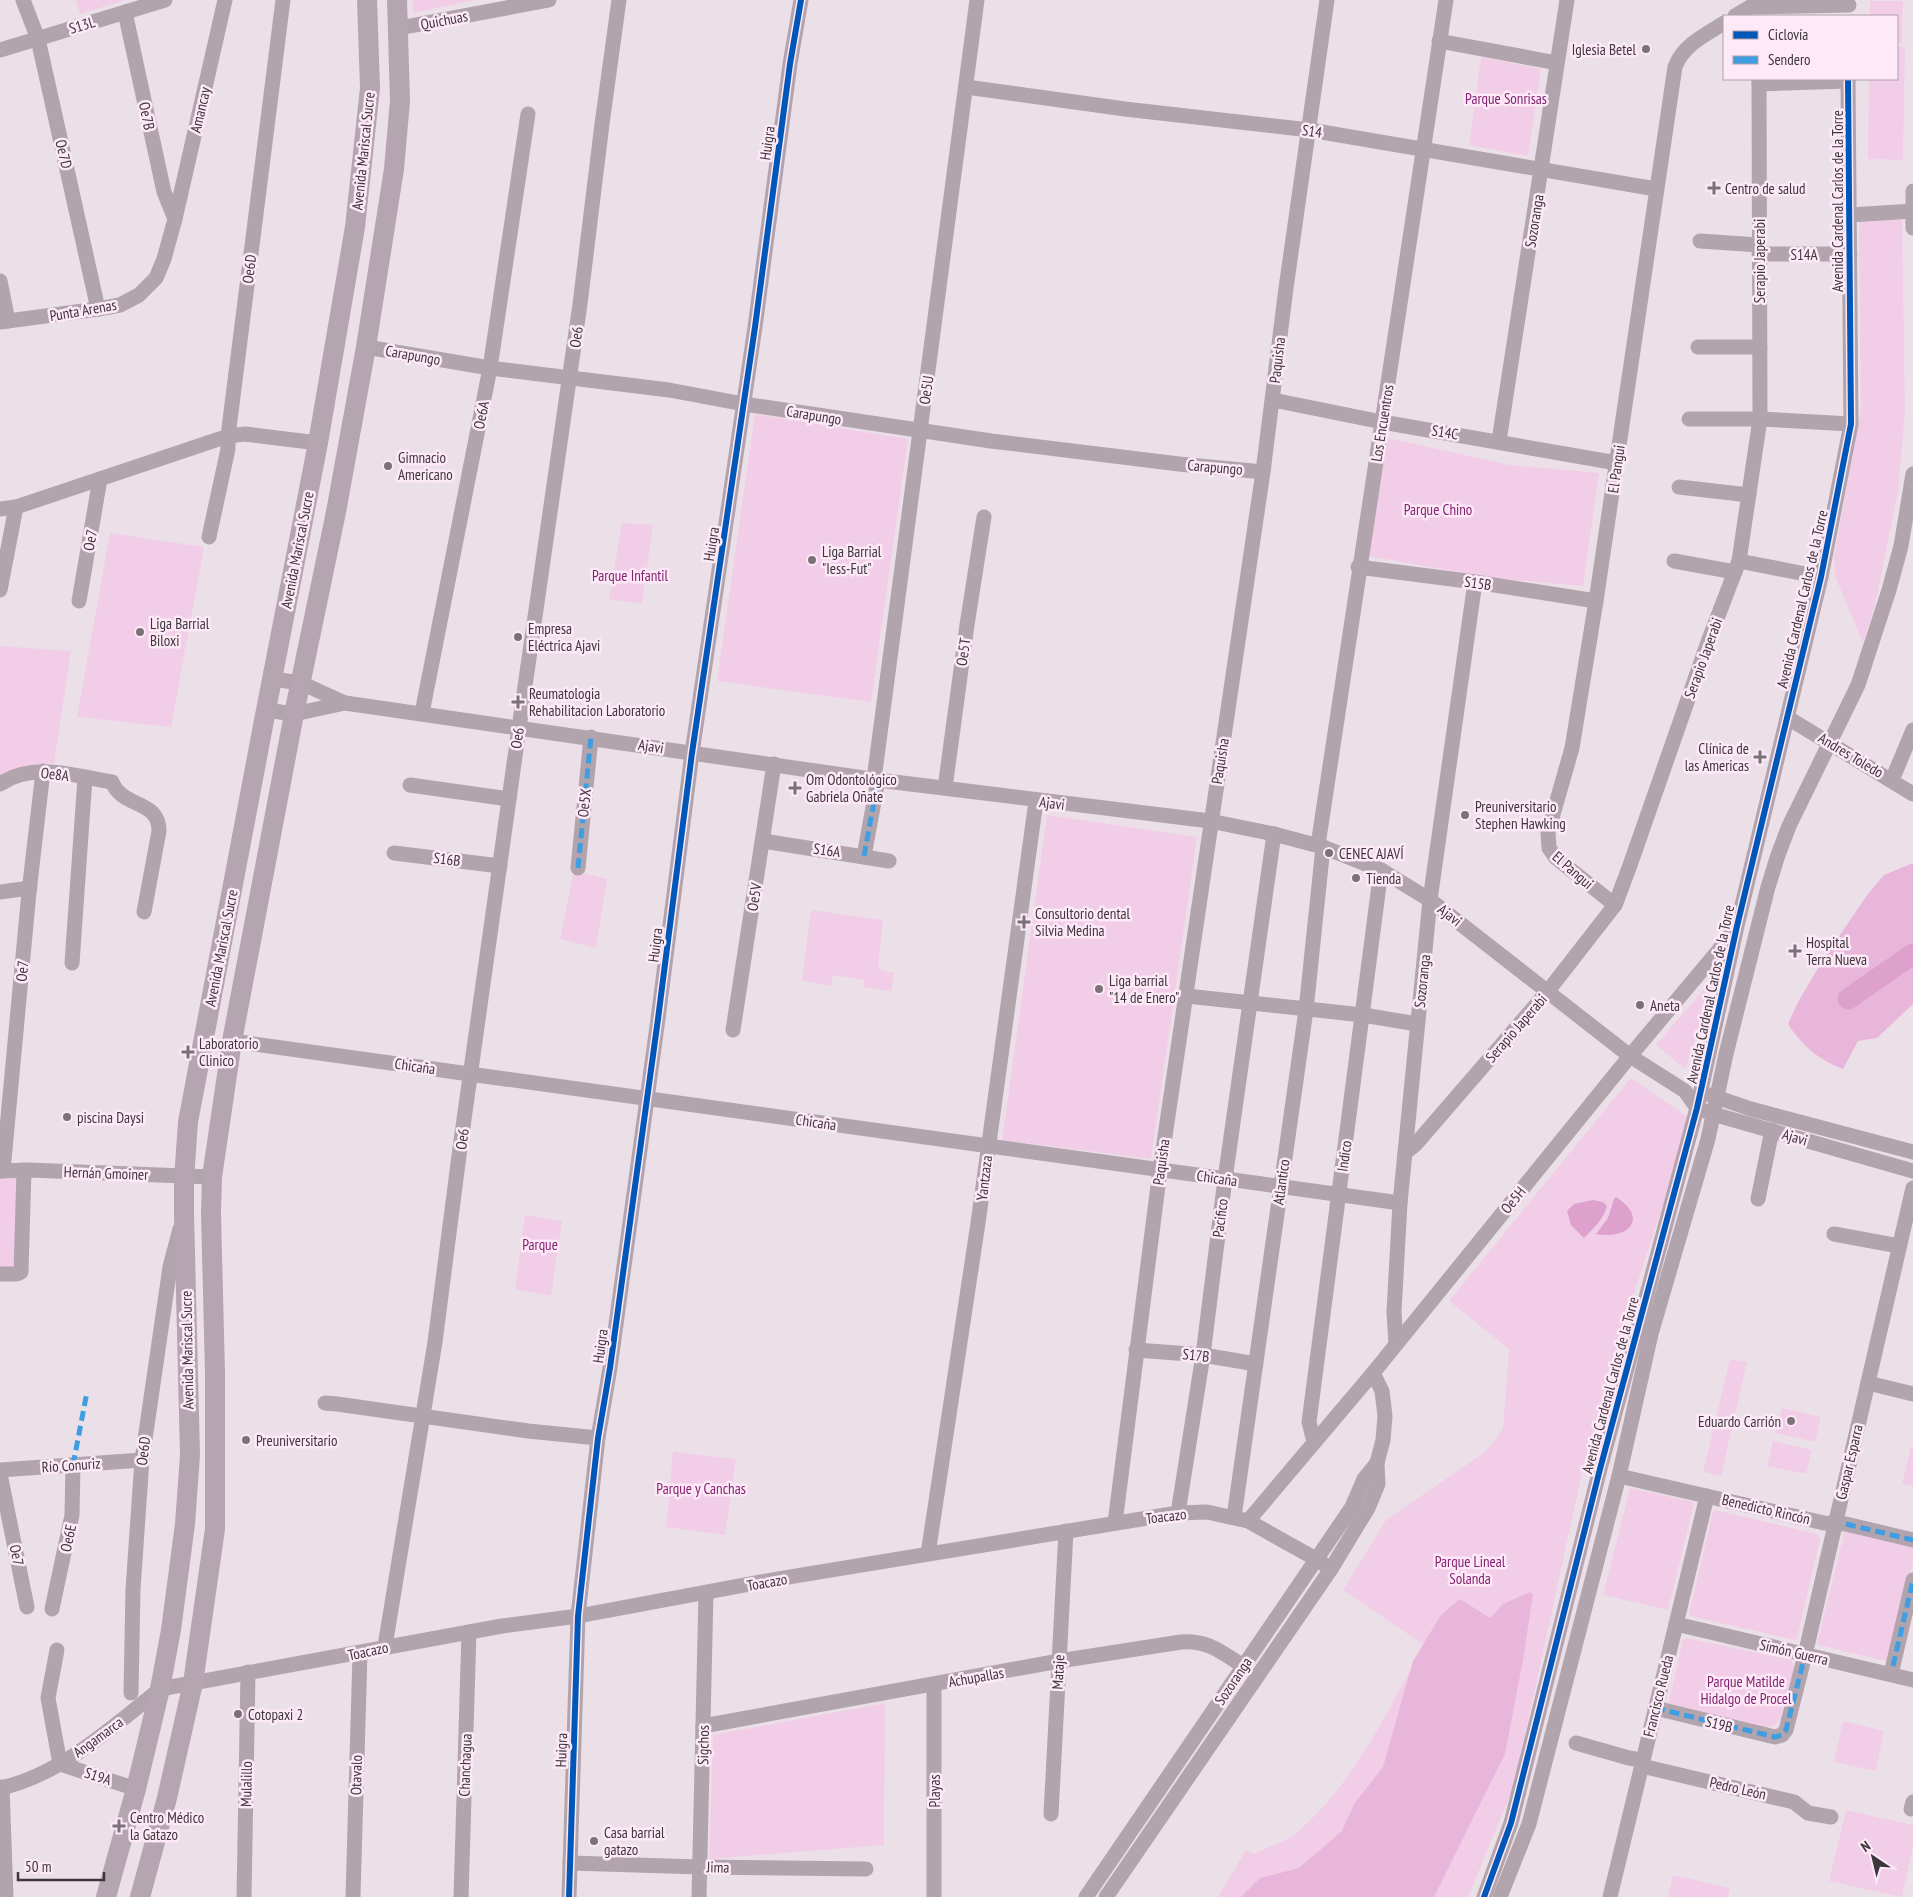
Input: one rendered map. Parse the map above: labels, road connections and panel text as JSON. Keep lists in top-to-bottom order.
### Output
{
  "streets": {
    "main road": ["Avenida Mariscal Sucre"],
    "street": [
      "Quichuas",
      "S13L",
      "Amancay",
      "Oe7B",
      "S14",
      "Huigra",
      "Oe7D",
      "Avenida Cardenal Carlos de la Torre",
      "Sozoranga",
      "S14A",
      "Serapio Japerabi",
      "Oe6D",
      "Punta Arenas",
      "Oe6",
      "Carapungo",
      "Paquisha",
      "Oe5U",
      "Oe6A",
      "Los Encuentros",
      "S14C",
      "El Pangui",
      "Oe7",
      "S15B",
      "Oe5T",
      "Ajavi",
      "Andres Toledo",
      "Oe8A",
      "Oe5X",
      "S16A",
      "S16B",
      "Oe5V",
      "Chicaña",
      "Indico",
      "Hernán Gmoiner",
      "Yantzaza",
      "Atlantico",
      "Oe5H",
      "Pacifico",
      "S17B",
      "Gaspar Esparra",
      "Río Conuriz",
      "Benedicto Rincón",
      "Toacazo",
      "Oe6E",
      "Simón Guerra",
      "Mataje",
      "Achupallas",
      "Francisco Rueda",
      "S19B",
      "Angamarca",
      "Sigchos",
      "Chanchagua",
      "Otavalo",
      "S19A",
      "Mulalillo",
      "Pedro León",
      "Playas",
      "Jima"
    ]
  },
  "crossings": [
    ["Quichuas", "Avenida Mariscal Sucre"],
    ["S13L", "Oe7B"],
    ["S13L", "Oe7D"],
    ["Amancay", "Oe7B"],
    ["Amancay", "Punta Arenas"],
    ["Oe7B", "Punta Arenas"],
    ["S14", "Sozoranga"],
    ["S14", "Paquisha"],
    ["S14", "Oe5U"],
    ["S14", "Los Encuentros"],
    ["S14", "El Pangui"],
    ["Huigra", "Carapungo"],
    ["Huigra", "Ajavi"],
    ["Huigra", "Chicaña"],
    ["Huigra", "Toacazo"],
    ["Huigra", "Jima"],
    ["Avenida Mariscal Sucre", "Oe6D"],
    ["Avenida Mariscal Sucre", "Carapungo"],
    ["Avenida Mariscal Sucre", "Ajavi"],
    ["Avenida Mariscal Sucre", "Chicaña"],
    ["Avenida Mariscal Sucre", "Hernán Gmoiner"],
    ["Avenida Mariscal Sucre", "Toacazo"],
    ["Avenida Mariscal Sucre", "Angamarca"],
    ["Avenida Mariscal Sucre", "S19A"],
    ["Oe7D", "Punta Arenas"],
    ["Avenida Cardenal Carlos de la Torre", "S14A"],
    ["Avenida Cardenal Carlos de la Torre", "Ajavi"],
    ["Avenida Cardenal Carlos de la Torre", "Andres Toledo"],
    ["Avenida Cardenal Carlos de la Torre", "Oe5H"],
    ["Avenida Cardenal Carlos de la Torre", "Benedicto Rincón"],
    ["Sozoranga", "Serapio Japerabi"],
    ["Sozoranga", "S14C"],
    ["Sozoranga", "S15B"],
    ["Sozoranga", "Ajavi"],
    ["Sozoranga", "Chicaña"],
    ["Sozoranga", "Oe5H"],
    ["Sozoranga", "Toacazo"],
    ["Sozoranga", "Achupallas"],
    ["S14A", "Serapio Japerabi"],
    ["Serapio Japerabi", "El Pangui"],
    ["Serapio Japerabi", "Ajavi"],
    ["Oe6D", "Río Conuriz"],
    ["Oe6", "Carapungo"],
    ["Oe6", "Ajavi"],
    ["Oe6", "S16B"],
    ["Oe6", "Chicaña"],
    ["Oe6", "Toacazo"],
    ["Carapungo", "Paquisha"],
    ["Carapungo", "Oe5U"],
    ["Carapungo", "Oe6A"],
    ["Paquisha", "S14C"],
    ["Paquisha", "Ajavi"],
    ["Paquisha", "Chicaña"],
    ["Paquisha", "S17B"],
    ["Paquisha", "Toacazo"],
    ["Oe5U", "Ajavi"],
    ["Oe5U", "S16A"],
    ["Oe6A", "Ajavi"],
    ["Los Encuentros", "S14C"],
    ["Los Encuentros", "S15B"],
    ["Los Encuentros", "Ajavi"],
    ["Los Encuentros", "Atlantico"],
    ["S14C", "El Pangui"],
    ["El Pangui", "S15B"],
    ["Oe7", "Oe8A"],
    ["Oe7", "Hernán Gmoiner"],
    ["Oe5T", "Ajavi"],
    ["Ajavi", "Oe5X"],
    ["Ajavi", "Oe5V"],
    ["Ajavi", "Indico"],
    ["Ajavi", "Yantzaza"],
    ["Ajavi", "Atlantico"],
    ["Ajavi", "Oe5H"],
    ["Ajavi", "Pacifico"],
    ["S16A", "Oe5V"],
    ["Chicaña", "Indico"],
    ["Chicaña", "Yantzaza"],
    ["Chicaña", "Atlantico"],
    ["Chicaña", "Pacifico"],
    ["Yantzaza", "Toacazo"],
    ["Atlantico", "S17B"],
    ["Atlantico", "Toacazo"],
    ["Pacifico", "S17B"],
    ["Pacifico", "Toacazo"],
    ["Gaspar Esparra", "Benedicto Rincón"],
    ["Gaspar Esparra", "Simón Guerra"],
    ["Gaspar Esparra", "S19B"],
    ["Río Conuriz", "Oe6E"],
    ["Benedicto Rincón", "Francisco Rueda"],
    ["Toacazo", "Mataje"],
    ["Toacazo", "Angamarca"],
    ["Toacazo", "Sigchos"],
    ["Toacazo", "Chanchagua"],
    ["Toacazo", "Otavalo"],
    ["Toacazo", "Mulalillo"],
    ["Simón Guerra", "Francisco Rueda"],
    ["Mataje", "Achupallas"],
    ["Achupallas", "Sigchos"],
    ["Achupallas", "Playas"],
    ["Francisco Rueda", "S19B"],
    ["Francisco Rueda", "Pedro León"],
    ["Angamarca", "S19A"],
    ["Sigchos", "Jima"]
  ],
  "parks": [
    "Parque Sonrisas",
    "Parque Chino",
    "Parque Infantil",
    "Parque",
    "Parque y Canchas",
    "Parque Lineal Solanda",
    "Parque Matilde Hidalgo de Procel"
  ],
  "places": {
    "other": [
      "Iglesia Betel",
      "Gimnacio Americano",
      "Liga Barrial \"Iess-Fut\"",
      "Liga Barrial Biloxi",
      "Empresa Eléctrica Ajavi",
      "Preuniversitario Stephen Hawking",
      "CENEC AJAVÍ",
      "Tienda",
      "Liga barrial \"14 de Enero\"",
      "Aneta",
      "piscina Daysi",
      "Eduardo Carrión",
      "Preuniversitario",
      "Cotopaxi 2",
      "Casa barrial gatazo"
    ],
    "health": [
      "Centro de salud",
      "Reumatologia Rehabilitacion Laboratorio",
      "Clínica de las Americas",
      "Om Odontológico Gabriela Oñate",
      "Consultorio dental Silvia Medina",
      "Hospital Terra Nueva",
      "Laboratorio Clinico",
      "Centro Médico la Gatazo"
    ]
  },
  "legend": ["Ciclovía", "Sendero"],
  "scale_bar": "50 m",
  "north": "top left"
}
